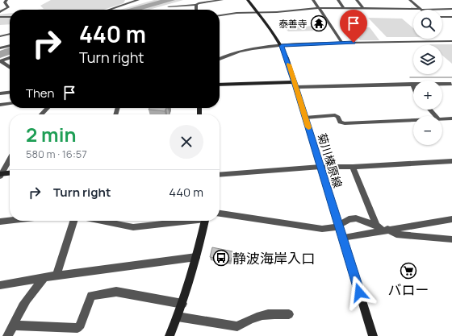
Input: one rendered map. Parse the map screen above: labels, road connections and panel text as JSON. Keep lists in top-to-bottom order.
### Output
{
  "streets": {
    "main road": ["菊川榛原線"]
  },
  "places": {
    "temple": ["泰善寺"],
    "bus stop": ["静波海岸入口"],
    "supermarket": ["バロー"]
  },
  "page": {
    "map_buttons": ["+", "−"],
    "turn": ["440 m", "Turn right"],
    "then": "Then",
    "heading": ["2 min", "580 m · 16:57"],
    "list": [
      {
        "name": "Turn right",
        "value": "440 m"
      }
    ]
  }
}
